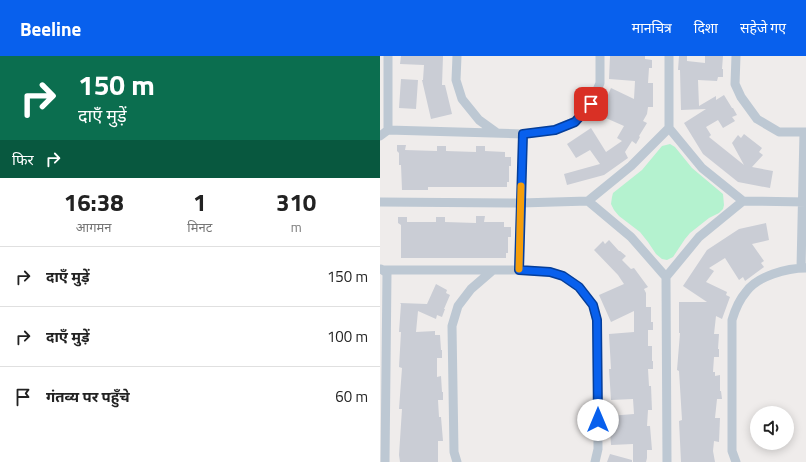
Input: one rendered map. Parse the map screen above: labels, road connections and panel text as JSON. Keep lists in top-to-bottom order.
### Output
{
  "page": {
    "header": "Beeline",
    "nav": ["मानचित्र", "दिशा", "सहेजे गए"],
    "turn": ["150 m", "दाएँ मुड़ें"],
    "then": "फिर",
    "eta": [
      "16:38",
      "आगमन",
      "1",
      "मिनट",
      "310",
      "m"
    ],
    "list": [
      {
        "name": "दाएँ मुड़ें",
        "value": "150 m"
      },
      {
        "name": "दाएँ मुड़ें",
        "value": "100 m"
      },
      {
        "name": "गंतव्य पर पहुँचे",
        "value": "60 m"
      }
    ]
  }
}
